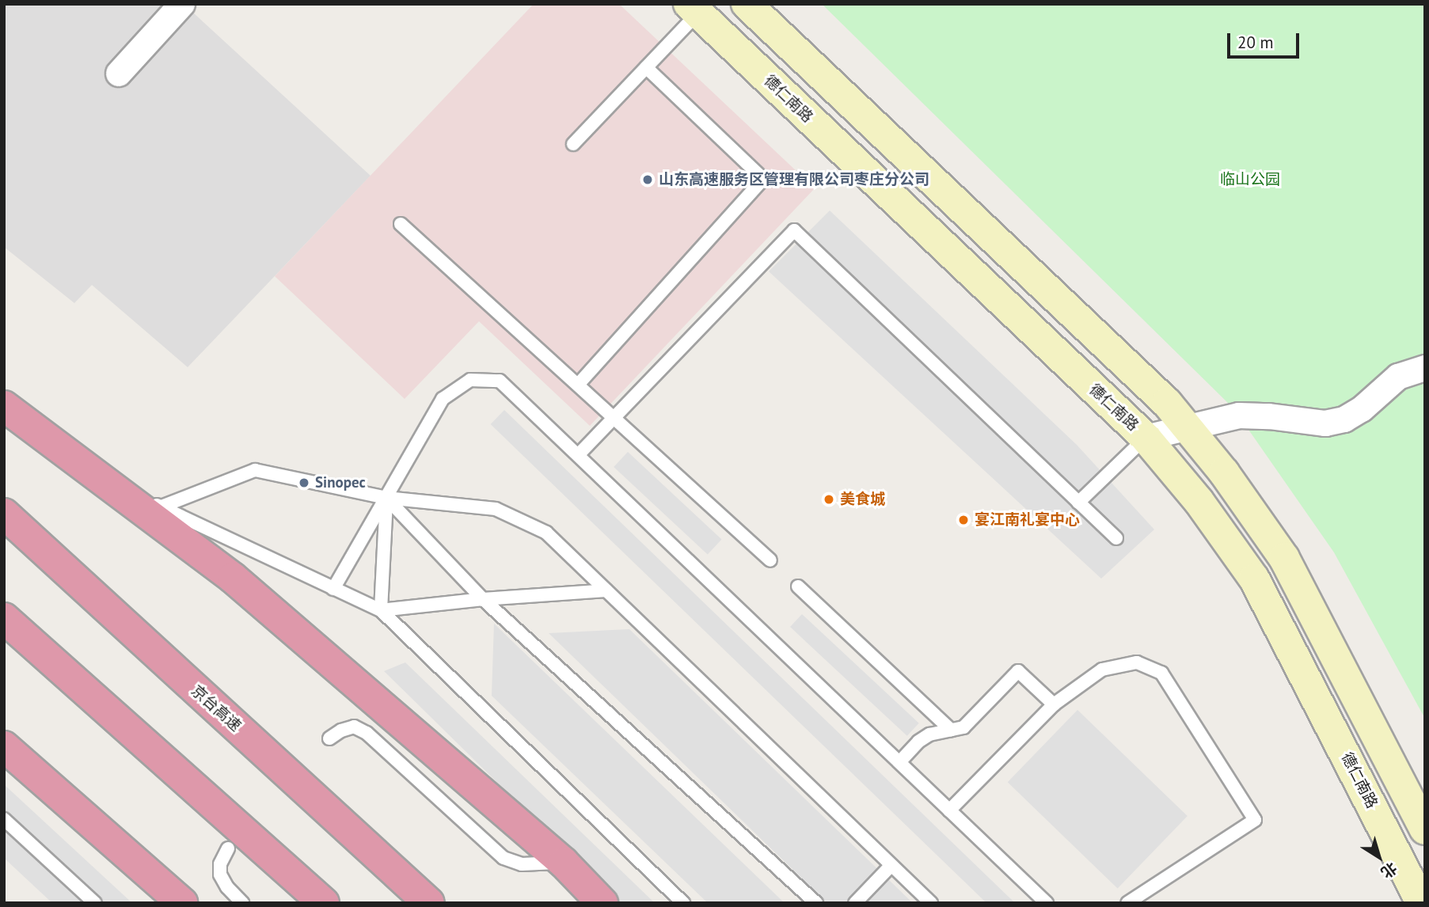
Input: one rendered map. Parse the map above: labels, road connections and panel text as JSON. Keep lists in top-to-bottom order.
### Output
{
  "streets": {
    "highway": ["京台高速"],
    "main road": ["德仁南路"]
  },
  "parks": ["临山公园"],
  "places": [
    "山东高速服务区管理有限公司枣庄分公司",
    "Sinopec",
    "美食城",
    "宴江南礼宴中心"
  ],
  "scale_bar": "20 m",
  "north": "bottom right"
}
